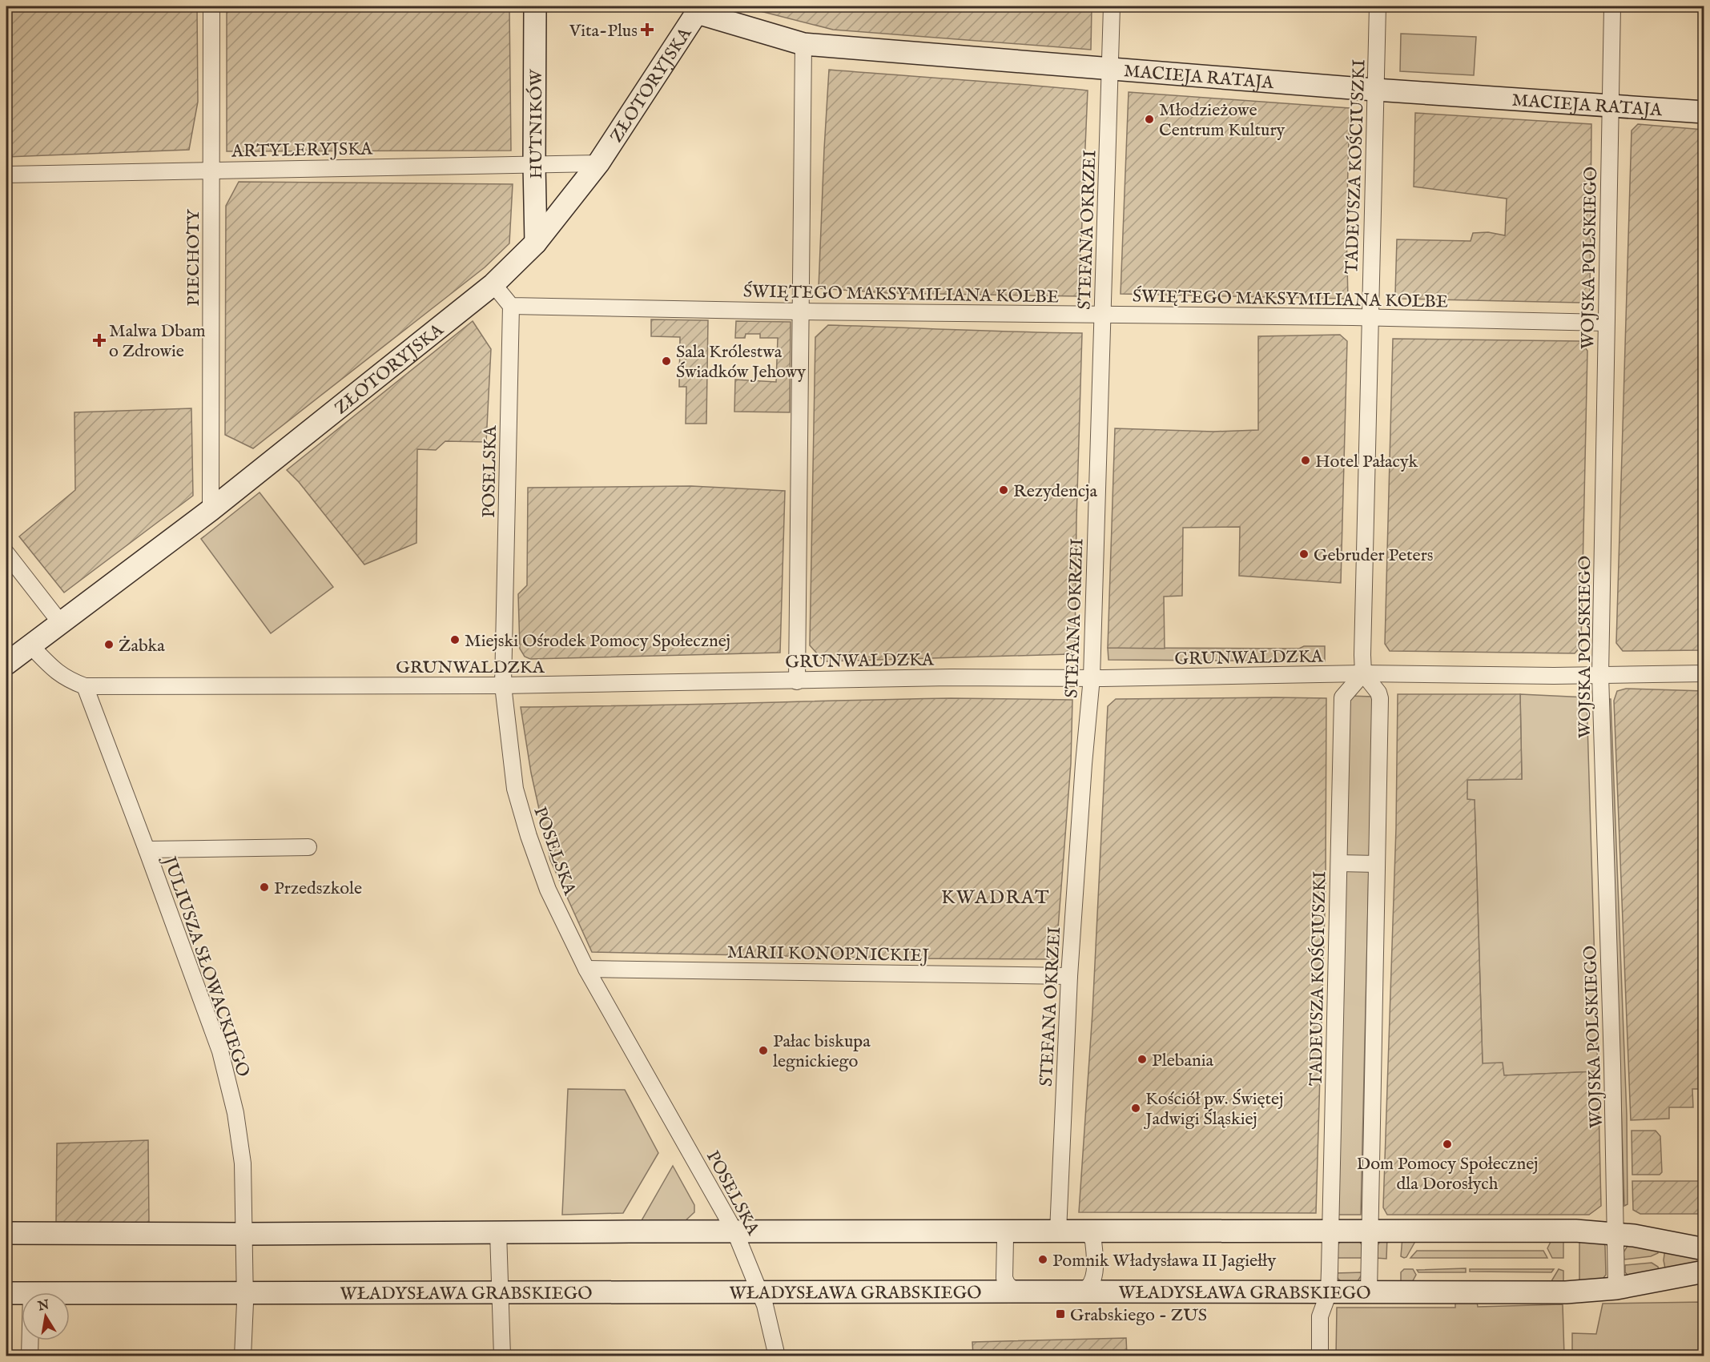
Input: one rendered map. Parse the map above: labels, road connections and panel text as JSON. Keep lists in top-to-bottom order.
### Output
{
  "streets": {
    "street": [
      "MACIEJA RATAJA",
      "ZŁOTORYJSKA",
      "HUTNIKÓW",
      "ARTYLERYJSKA",
      "TADEUSZA KOŚCIUSZKI",
      "STEFANA OKRZEI",
      "PIECHOTY",
      "WOJSKA POLSKIEGO",
      "ŚWIĘTEGO MAKSYMILIANA KOLBE",
      "POSELSKA",
      "GRUNWALDZKA",
      "MARII KONOPNICKIEJ",
      "JULIUSZA SŁOWACKIEGO",
      "WŁADYSŁAWA GRABSKIEGO"
    ]
  },
  "crossings": [
    ["MACIEJA RATAJA", "ZŁOTORYJSKA"],
    ["MACIEJA RATAJA", "TADEUSZA KOŚCIUSZKI"],
    ["MACIEJA RATAJA", "STEFANA OKRZEI"],
    ["MACIEJA RATAJA", "WOJSKA POLSKIEGO"],
    ["ZŁOTORYJSKA", "HUTNIKÓW"],
    ["ZŁOTORYJSKA", "ARTYLERYJSKA"],
    ["ZŁOTORYJSKA", "PIECHOTY"],
    ["ZŁOTORYJSKA", "GRUNWALDZKA"],
    ["HUTNIKÓW", "ARTYLERYJSKA"],
    ["ARTYLERYJSKA", "PIECHOTY"],
    ["TADEUSZA KOŚCIUSZKI", "ŚWIĘTEGO MAKSYMILIANA KOLBE"],
    ["TADEUSZA KOŚCIUSZKI", "GRUNWALDZKA"],
    ["TADEUSZA KOŚCIUSZKI", "WŁADYSŁAWA GRABSKIEGO"],
    ["STEFANA OKRZEI", "ŚWIĘTEGO MAKSYMILIANA KOLBE"],
    ["STEFANA OKRZEI", "GRUNWALDZKA"],
    ["STEFANA OKRZEI", "MARII KONOPNICKIEJ"],
    ["WOJSKA POLSKIEGO", "ŚWIĘTEGO MAKSYMILIANA KOLBE"],
    ["WOJSKA POLSKIEGO", "GRUNWALDZKA"],
    ["WOJSKA POLSKIEGO", "WŁADYSŁAWA GRABSKIEGO"],
    ["ŚWIĘTEGO MAKSYMILIANA KOLBE", "POSELSKA"],
    ["POSELSKA", "GRUNWALDZKA"],
    ["POSELSKA", "MARII KONOPNICKIEJ"],
    ["POSELSKA", "WŁADYSŁAWA GRABSKIEGO"],
    ["GRUNWALDZKA", "JULIUSZA SŁOWACKIEGO"],
    ["JULIUSZA SŁOWACKIEGO", "WŁADYSŁAWA GRABSKIEGO"]
  ],
  "districts": ["KWADRAT"],
  "places": {
    "health": ["Vita-Plus", "Malwa Dbam o Zdrowie"],
    "other": [
      "Młodzieżowe Centrum Kultury",
      "Sala Królestwa Świadków Jehowy",
      "Hotel Pałacyk",
      "Rezydencja",
      "Gebruder Peters",
      "Miejski Ośrodek Pomocy Społecznej",
      "Żabka",
      "Przedszkole",
      "Pałac biskupa legnickiego",
      "Plebania",
      "Kościół pw. Świętej Jadwigi Śląskiej",
      "Dom Pomocy Społecznej dla Dorosłych",
      "Pomnik Władysława II Jagiełły"
    ],
    "transit": ["Grabskiego - ZUS"]
  },
  "north": "top"
}
